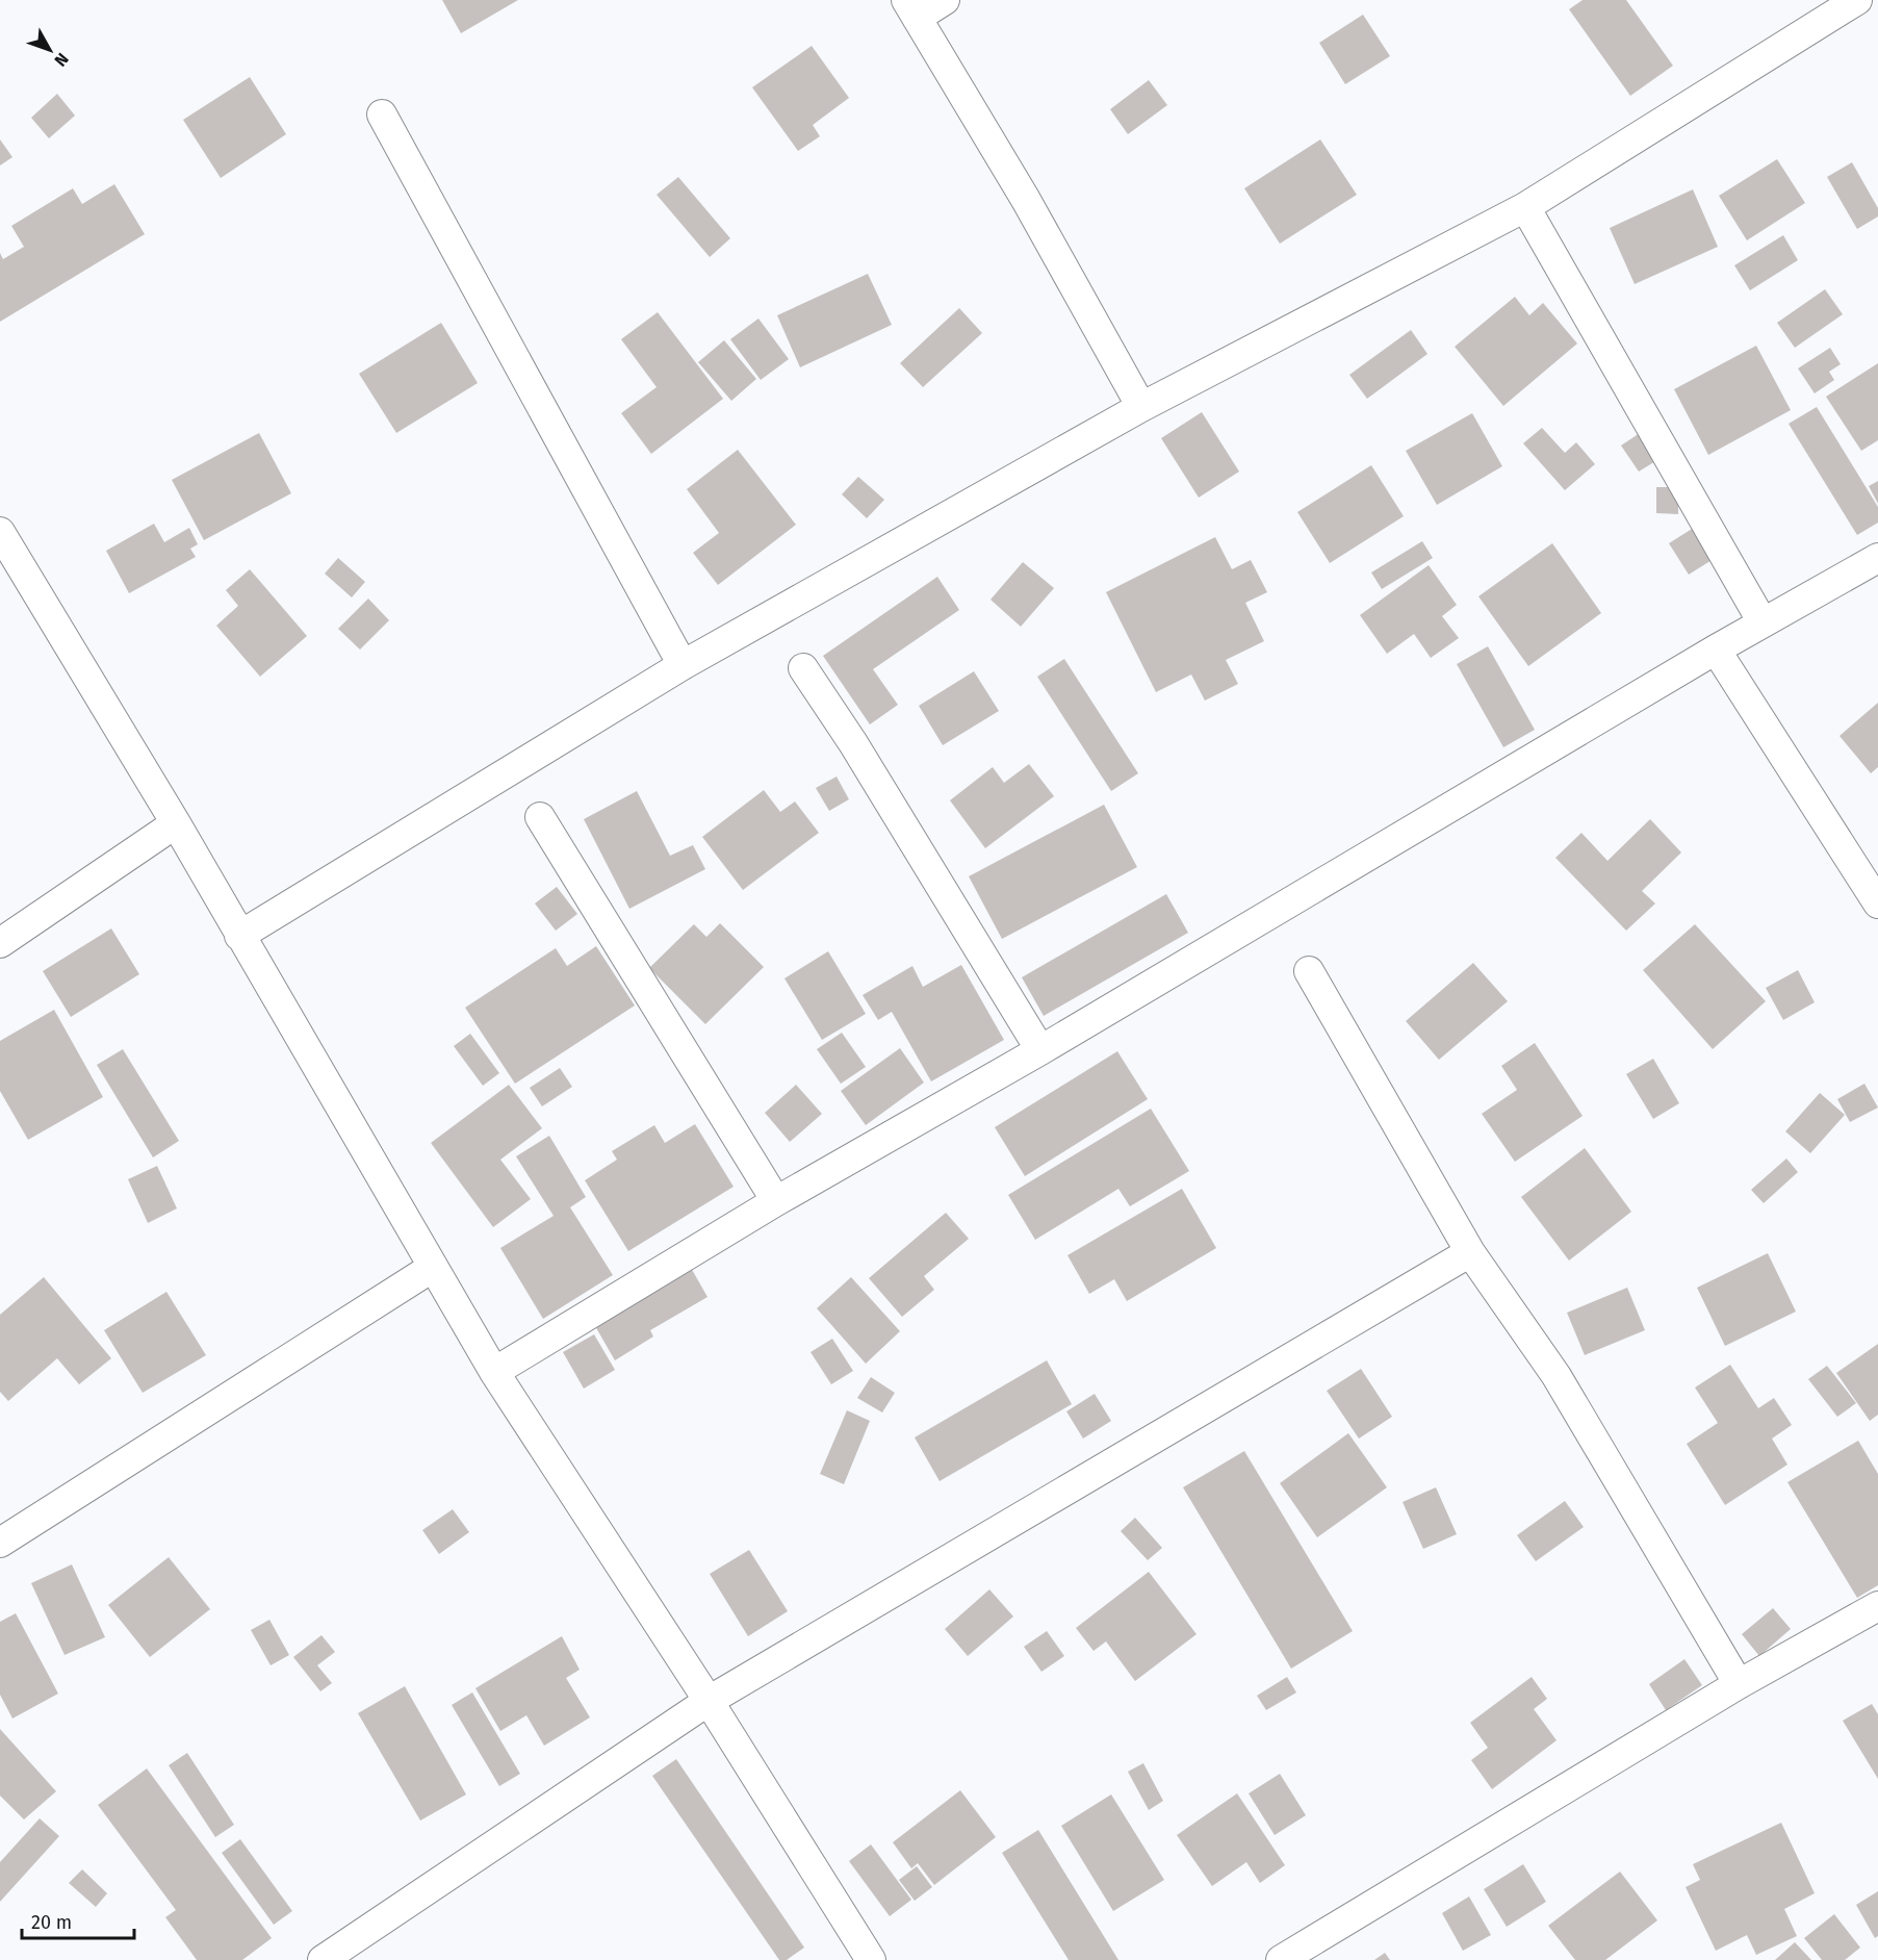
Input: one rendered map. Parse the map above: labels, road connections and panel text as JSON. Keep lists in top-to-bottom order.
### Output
{
  "scale_bar": "20 m",
  "north": "bottom right"
}
